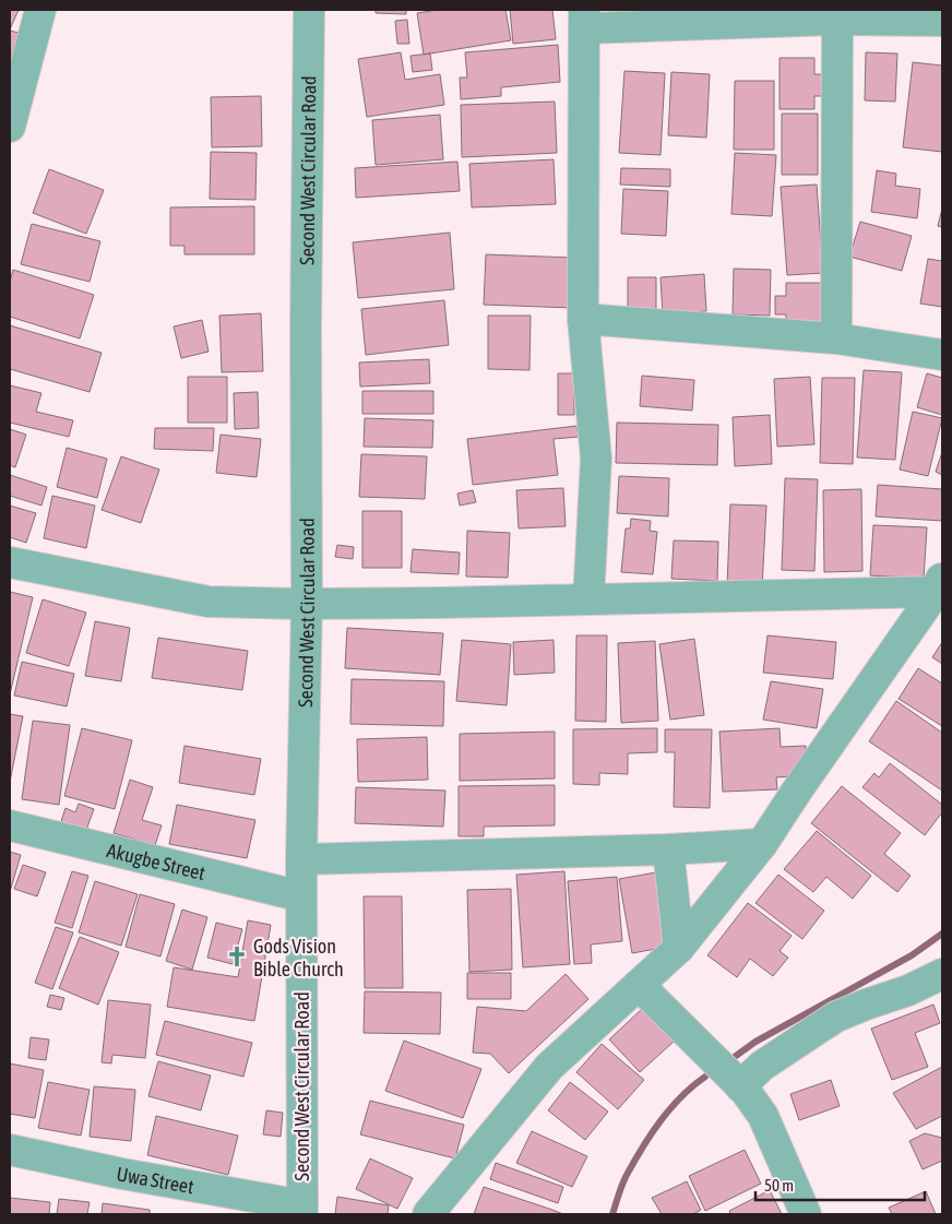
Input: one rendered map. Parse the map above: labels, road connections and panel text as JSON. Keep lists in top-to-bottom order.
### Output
{
  "streets": {
    "street": ["Second West Circular Road", "Akugbe Street", "Uwa Street"]
  },
  "crossings": [
    ["Second West Circular Road", "Akugbe Street"],
    ["Second West Circular Road", "Uwa Street"]
  ],
  "places": {
    "church": ["Gods Vision Bible Church"]
  },
  "scale_bar": "50 m"
}
